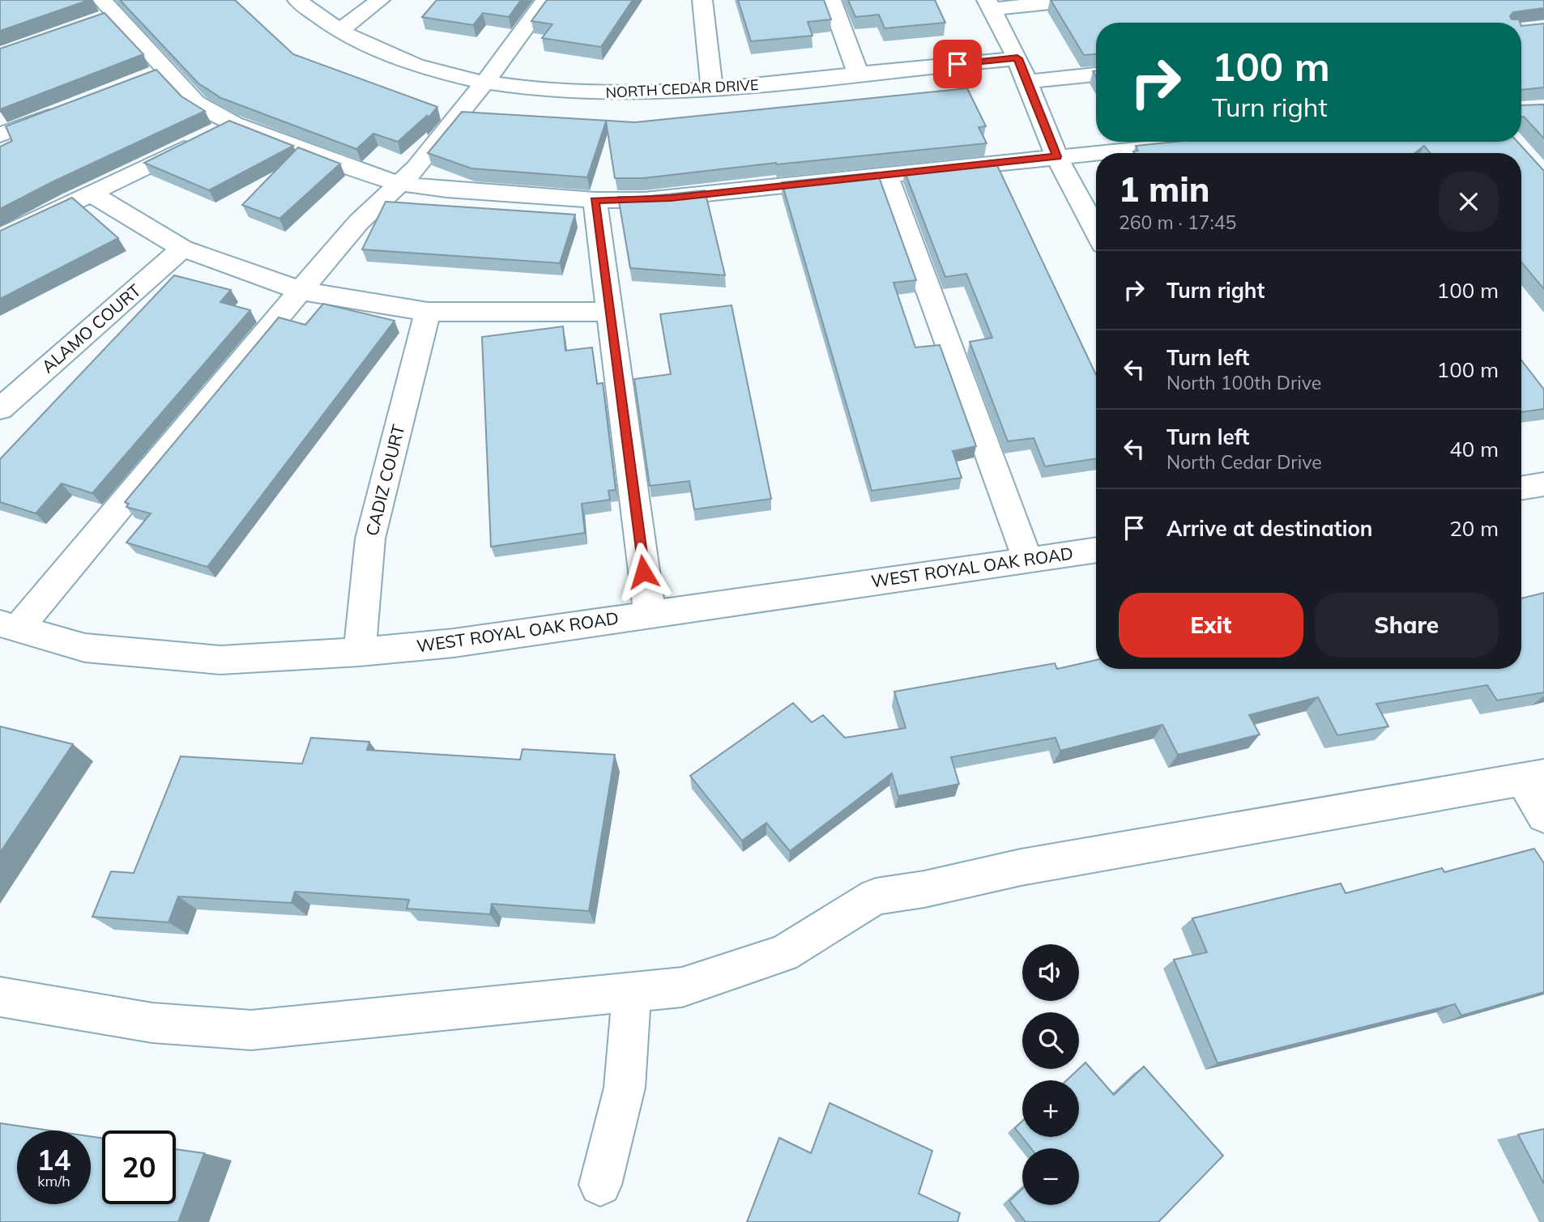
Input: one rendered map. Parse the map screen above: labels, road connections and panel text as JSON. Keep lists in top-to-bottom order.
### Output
{
  "streets": {
    "street": [
      "NORTH CEDAR DRIVE",
      "ALAMO COURT",
      "CADIZ COURT",
      "WEST ROYAL OAK ROAD"
    ]
  },
  "crossings": [
    ["CADIZ COURT", "WEST ROYAL OAK ROAD"]
  ],
  "page": {
    "turn": ["100 m", "Turn right"],
    "heading": ["1 min", "260 m · 17:45"],
    "list": [
      {
        "name": "Turn right",
        "value": "100 m"
      },
      {
        "name": "Turn left",
        "note": "North 100th Drive",
        "value": "100 m"
      },
      {
        "name": "Turn left",
        "note": "North Cedar Drive",
        "value": "40 m"
      },
      {
        "name": "Arrive at destination",
        "value": "20 m"
      }
    ],
    "buttons": ["Exit", "Share"],
    "map_buttons": ["+", "−"],
    "speed": "14 km/h",
    "limit": "20"
  }
}
